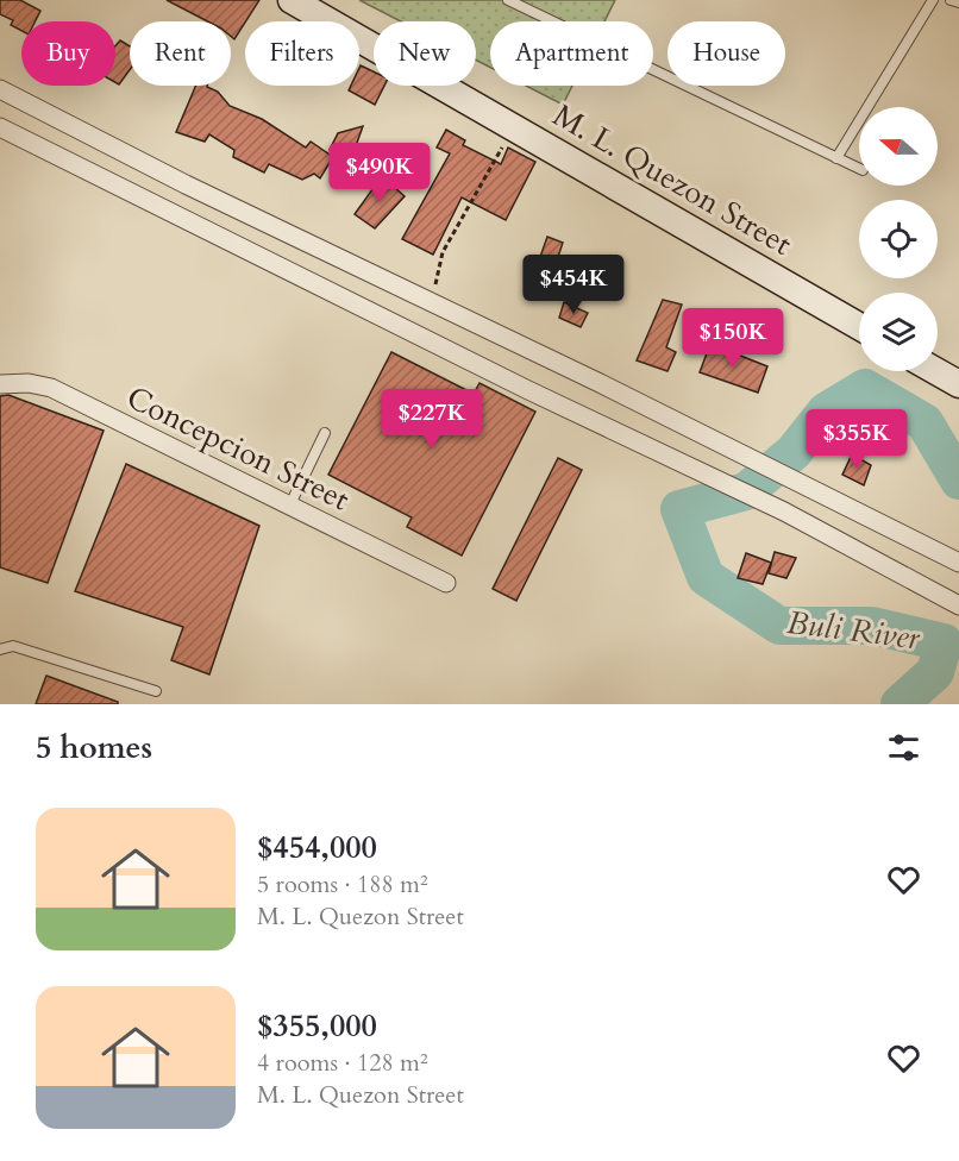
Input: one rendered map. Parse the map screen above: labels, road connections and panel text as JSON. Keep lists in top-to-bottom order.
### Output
{
  "streets": {
    "main road": ["M. L. Quezon Street"],
    "street": ["Concepcion Street"]
  },
  "water": ["Buli River"],
  "north": "left",
  "page": {
    "chip": [
      "Buy",
      "Rent",
      "Filters",
      "New",
      "Apartment",
      "House"
    ],
    "price": [
      "$490K",
      "$454K",
      "$150K",
      "$227K",
      "$355K"
    ],
    "heading": "5 homes",
    "list": [
      {
        "name": "$454,000",
        "note": "5 rooms · 188 m² · M. L. Quezon Street"
      },
      {
        "name": "$355,000",
        "note": "4 rooms · 128 m² · M. L. Quezon Street"
      }
    ]
  }
}
